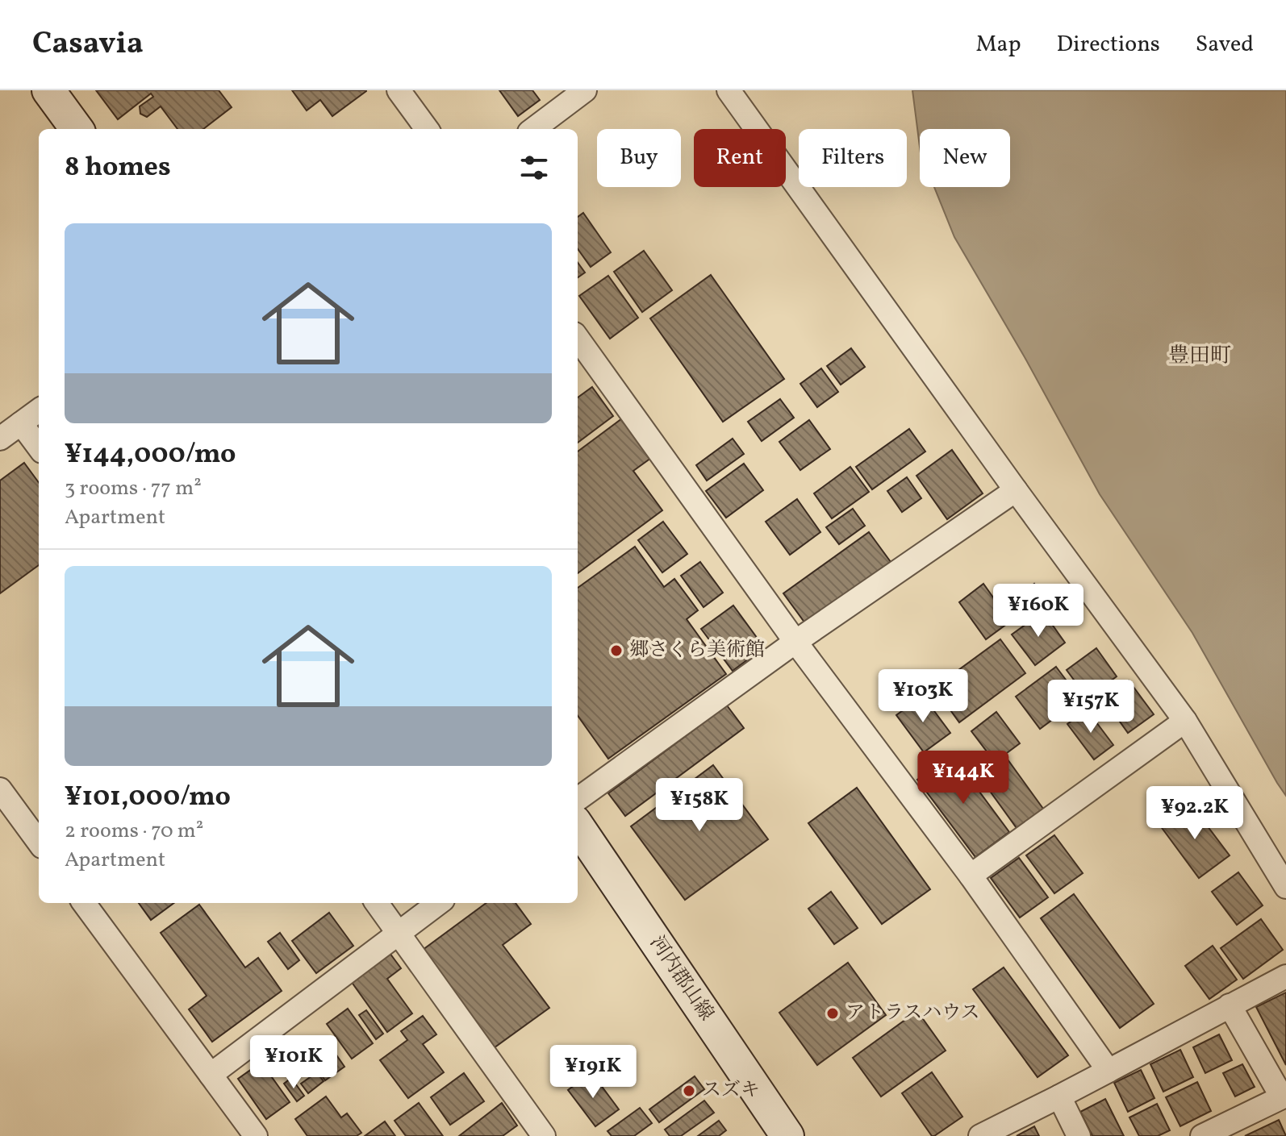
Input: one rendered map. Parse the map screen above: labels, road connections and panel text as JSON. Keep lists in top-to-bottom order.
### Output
{
  "streets": {
    "main road": ["河内郡山線"]
  },
  "districts": ["豊田町"],
  "places": ["郷さくら美術館", "アトラスハウス", "スズキ"],
  "page": {
    "header": "Casavia",
    "nav": ["Map", "Directions", "Saved"],
    "chip": [
      "Buy",
      "Rent",
      "Filters",
      "New"
    ],
    "heading": "8 homes",
    "list": [
      {
        "name": "¥144,000/mo",
        "note": "3 rooms · 77 m² · Apartment"
      },
      {
        "name": "¥101,000/mo",
        "note": "2 rooms · 70 m² · Apartment"
      }
    ],
    "price": [
      "¥160K",
      "¥103K",
      "¥157K",
      "¥144K",
      "¥158K",
      "¥92.2K",
      "¥101K",
      "¥191K"
    ]
  }
}
